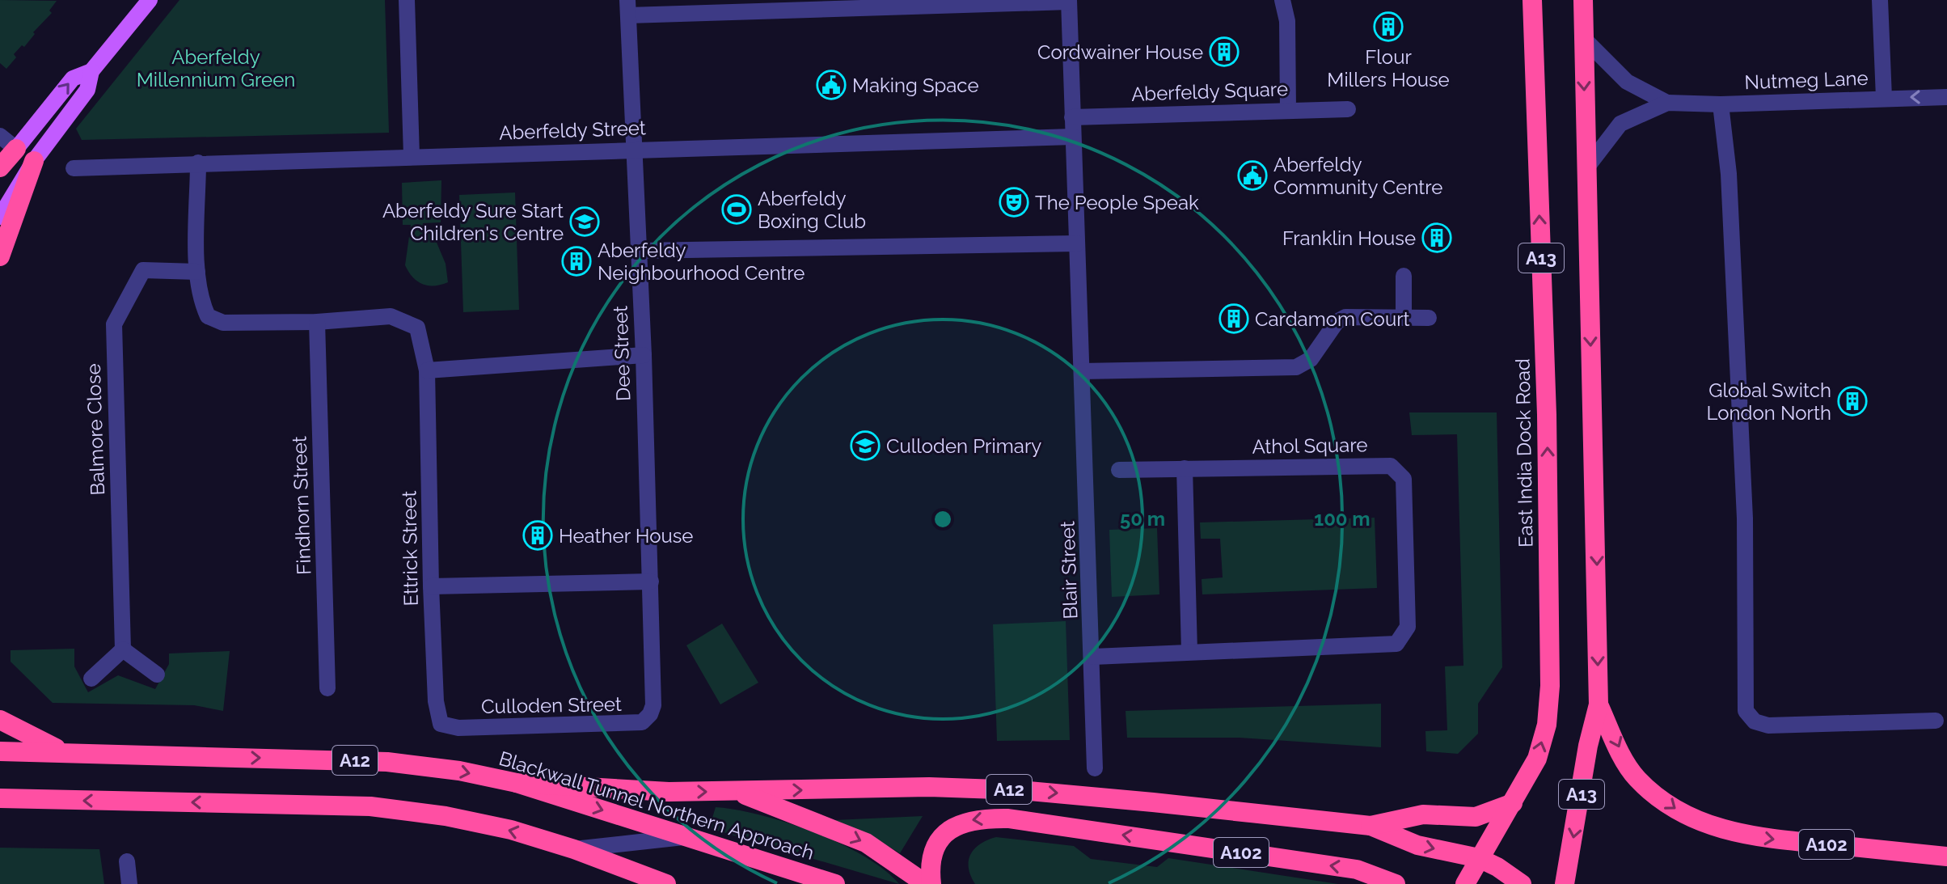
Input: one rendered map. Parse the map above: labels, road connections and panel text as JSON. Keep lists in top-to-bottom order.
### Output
{
  "streets": {
    "highway": [
      "A13",
      "East India Dock Road",
      "A12",
      "Blackwall Tunnel Northern Approach",
      "A102"
    ],
    "street": [
      "Nutmeg Lane",
      "Aberfeldy Square",
      "Aberfeldy Street",
      "Dee Street",
      "Balmore Close",
      "Athol Square",
      "Findhorn Street",
      "Ettrick Street",
      "Blair Street",
      "Culloden Street"
    ]
  },
  "crossings": [
    ["Nutmeg Lane", "A13"],
    ["Aberfeldy Square", "Blair Street"],
    ["Aberfeldy Street", "Dee Street"],
    ["Aberfeldy Street", "Blair Street"],
    ["A13", "A102"],
    ["Dee Street", "Culloden Street"],
    ["Athol Square", "Blair Street"],
    ["East India Dock Road", "A12"],
    ["Findhorn Street", "Ettrick Street"],
    ["Ettrick Street", "Culloden Street"],
    ["A12", "Blackwall Tunnel Northern Approach"]
  ],
  "parks": ["Aberfeldy Millennium Green"],
  "places": {
    "building": [
      "Flour Millers House",
      "Cordwainer House",
      "Franklin House",
      "Aberfeldy Neighbourhood Centre",
      "Cardamom Court",
      "Global Switch London North",
      "Heather House"
    ],
    "public building": ["Making Space", "Aberfeldy Community Centre"],
    "theatre": ["The People Speak"],
    "sports": ["Aberfeldy Boxing Club"],
    "school or university": ["Aberfeldy Sure Start Children's Centre", "Culloden Primary"]
  },
  "rings": ["50 m", "100 m"]
}
